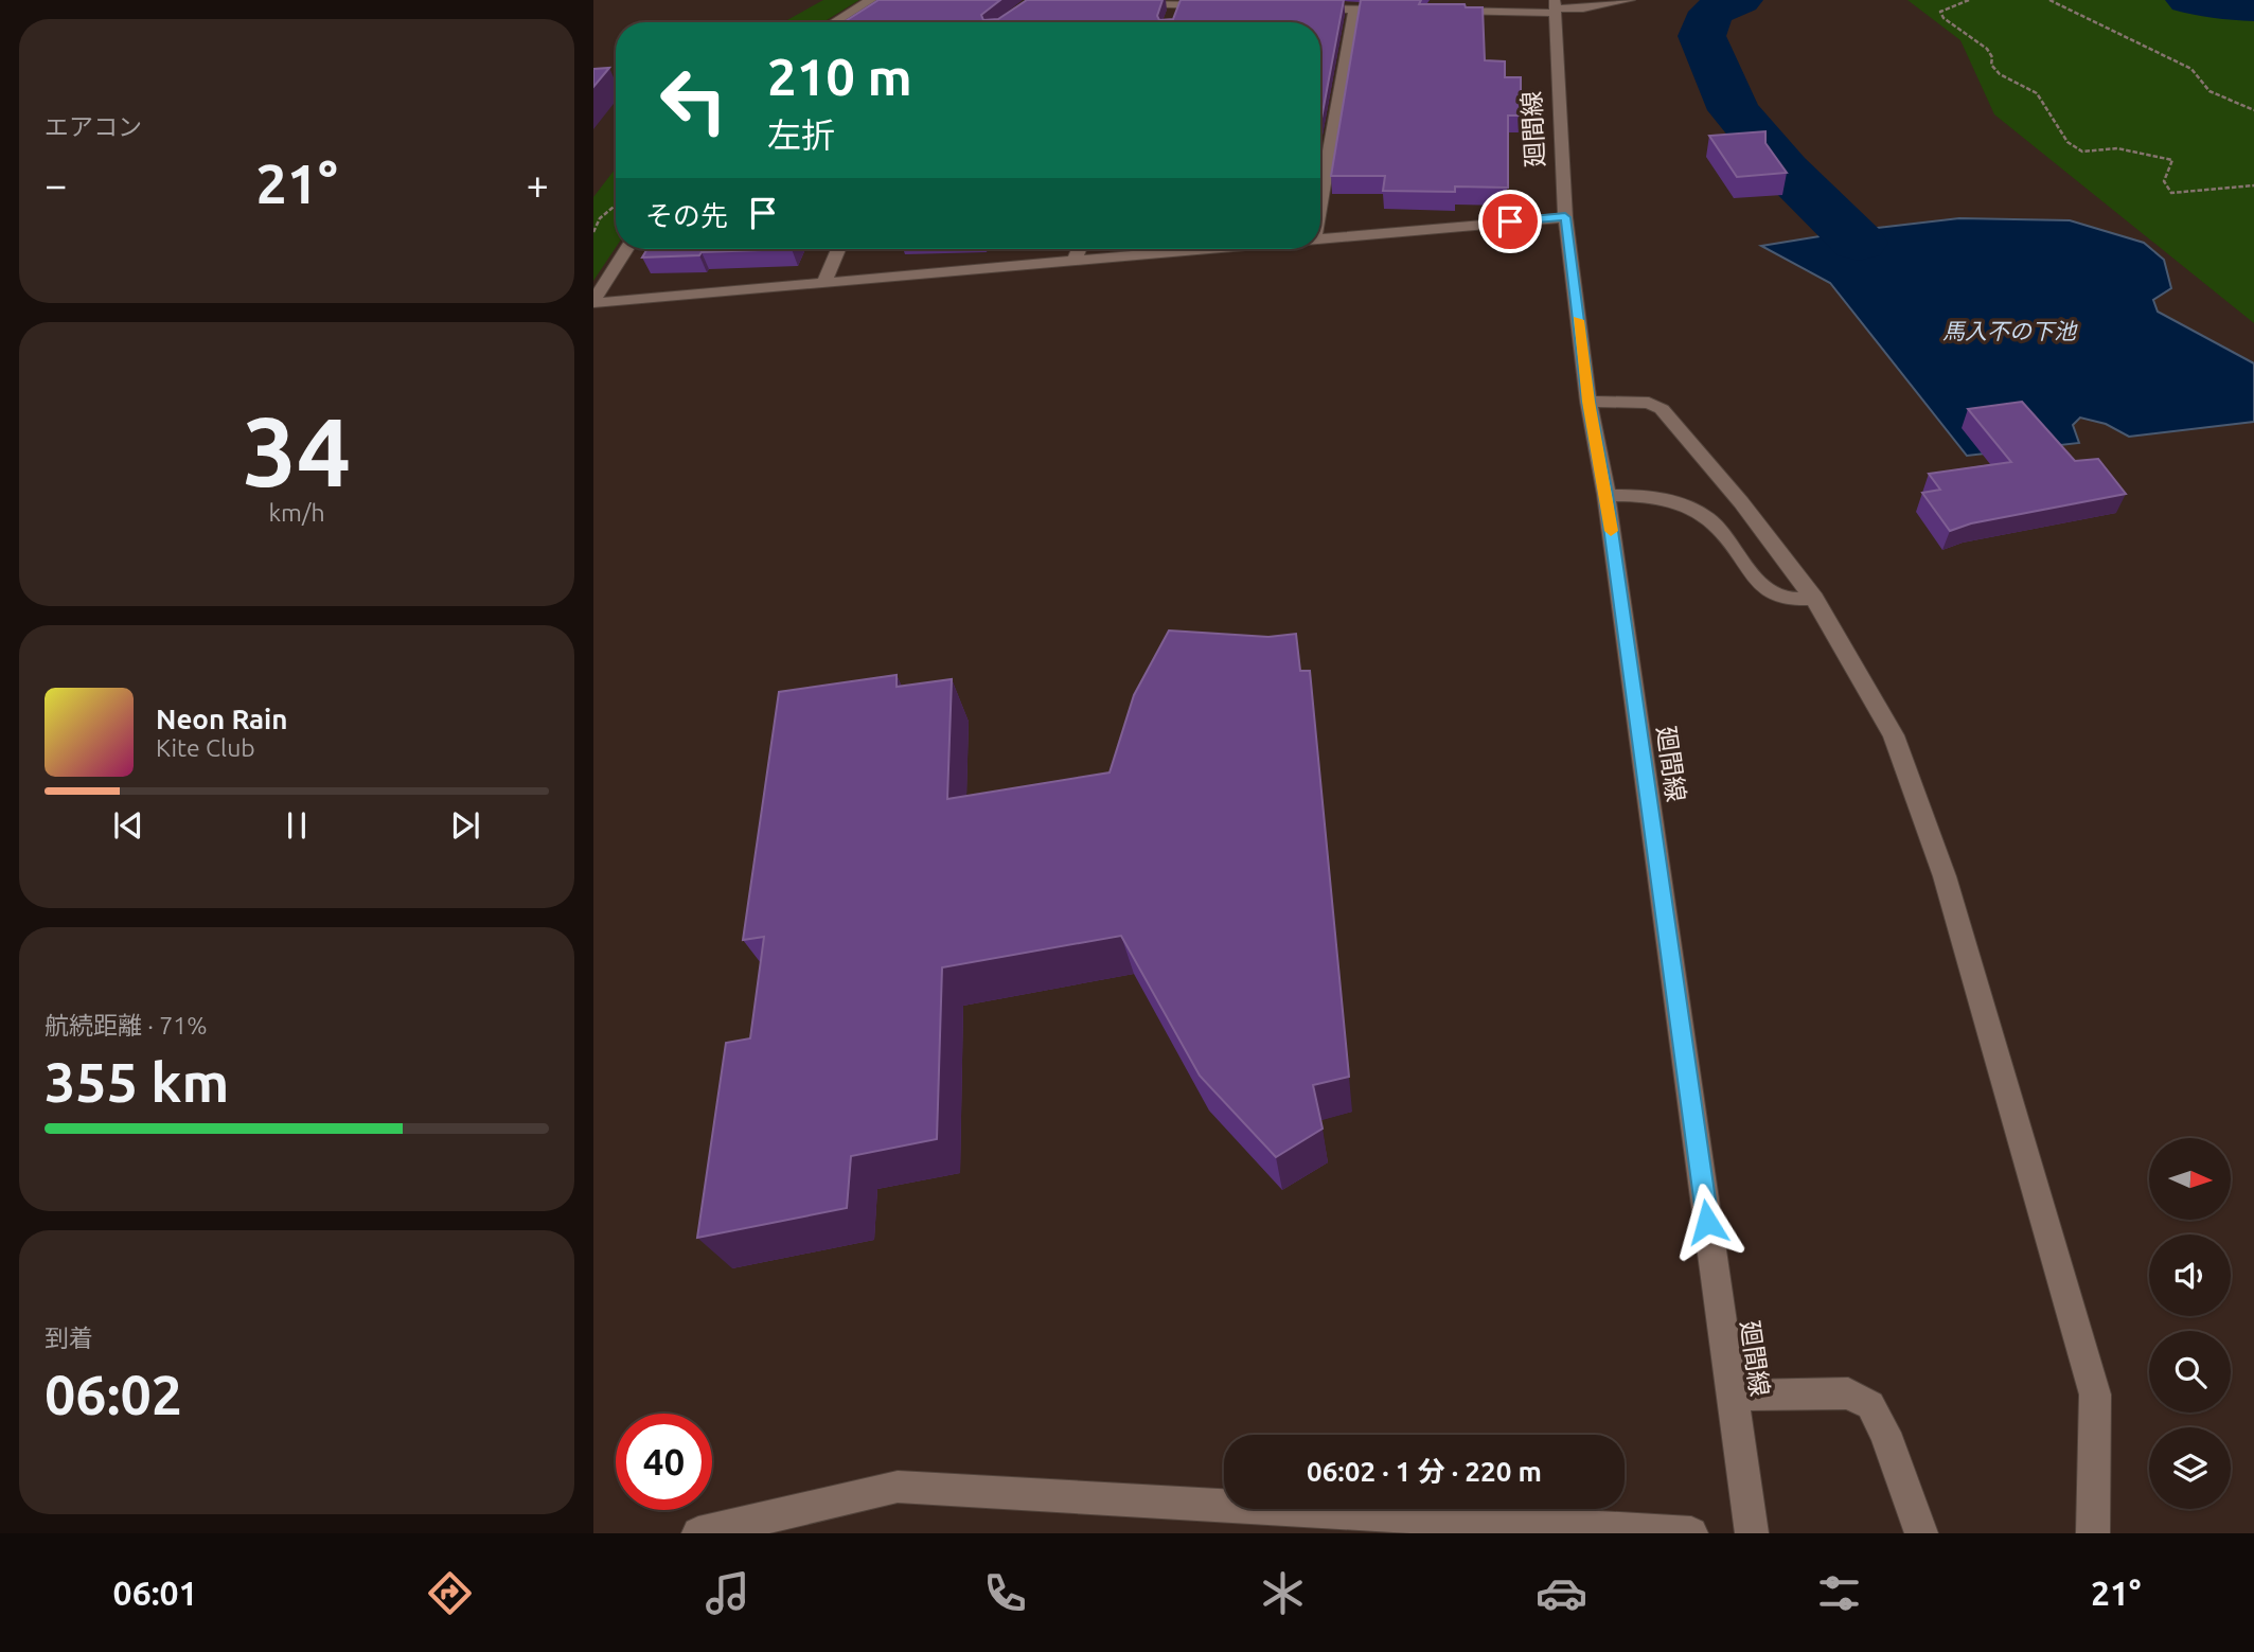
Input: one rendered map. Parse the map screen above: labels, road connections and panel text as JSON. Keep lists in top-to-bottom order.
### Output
{
  "streets": {
    "street": ["廻間線"]
  },
  "water": ["馬入不の下池"],
  "north": "right",
  "page": {
    "tile": [
      "エアコン",
      ["34", "km/h"],
      ["航続距離 · 71%", "355 km"],
      ["到着", "06:02"]
    ],
    "turn": ["210 m", "左折"],
    "heat": ["−", "21°", "+"],
    "then": "その先",
    "song": ["Neon Rain", "Kite Club"],
    "limit": "40",
    "trip": "06:02 · 1 分 · 220 m",
    "tabs": ["06:01", "21°"]
  }
}
